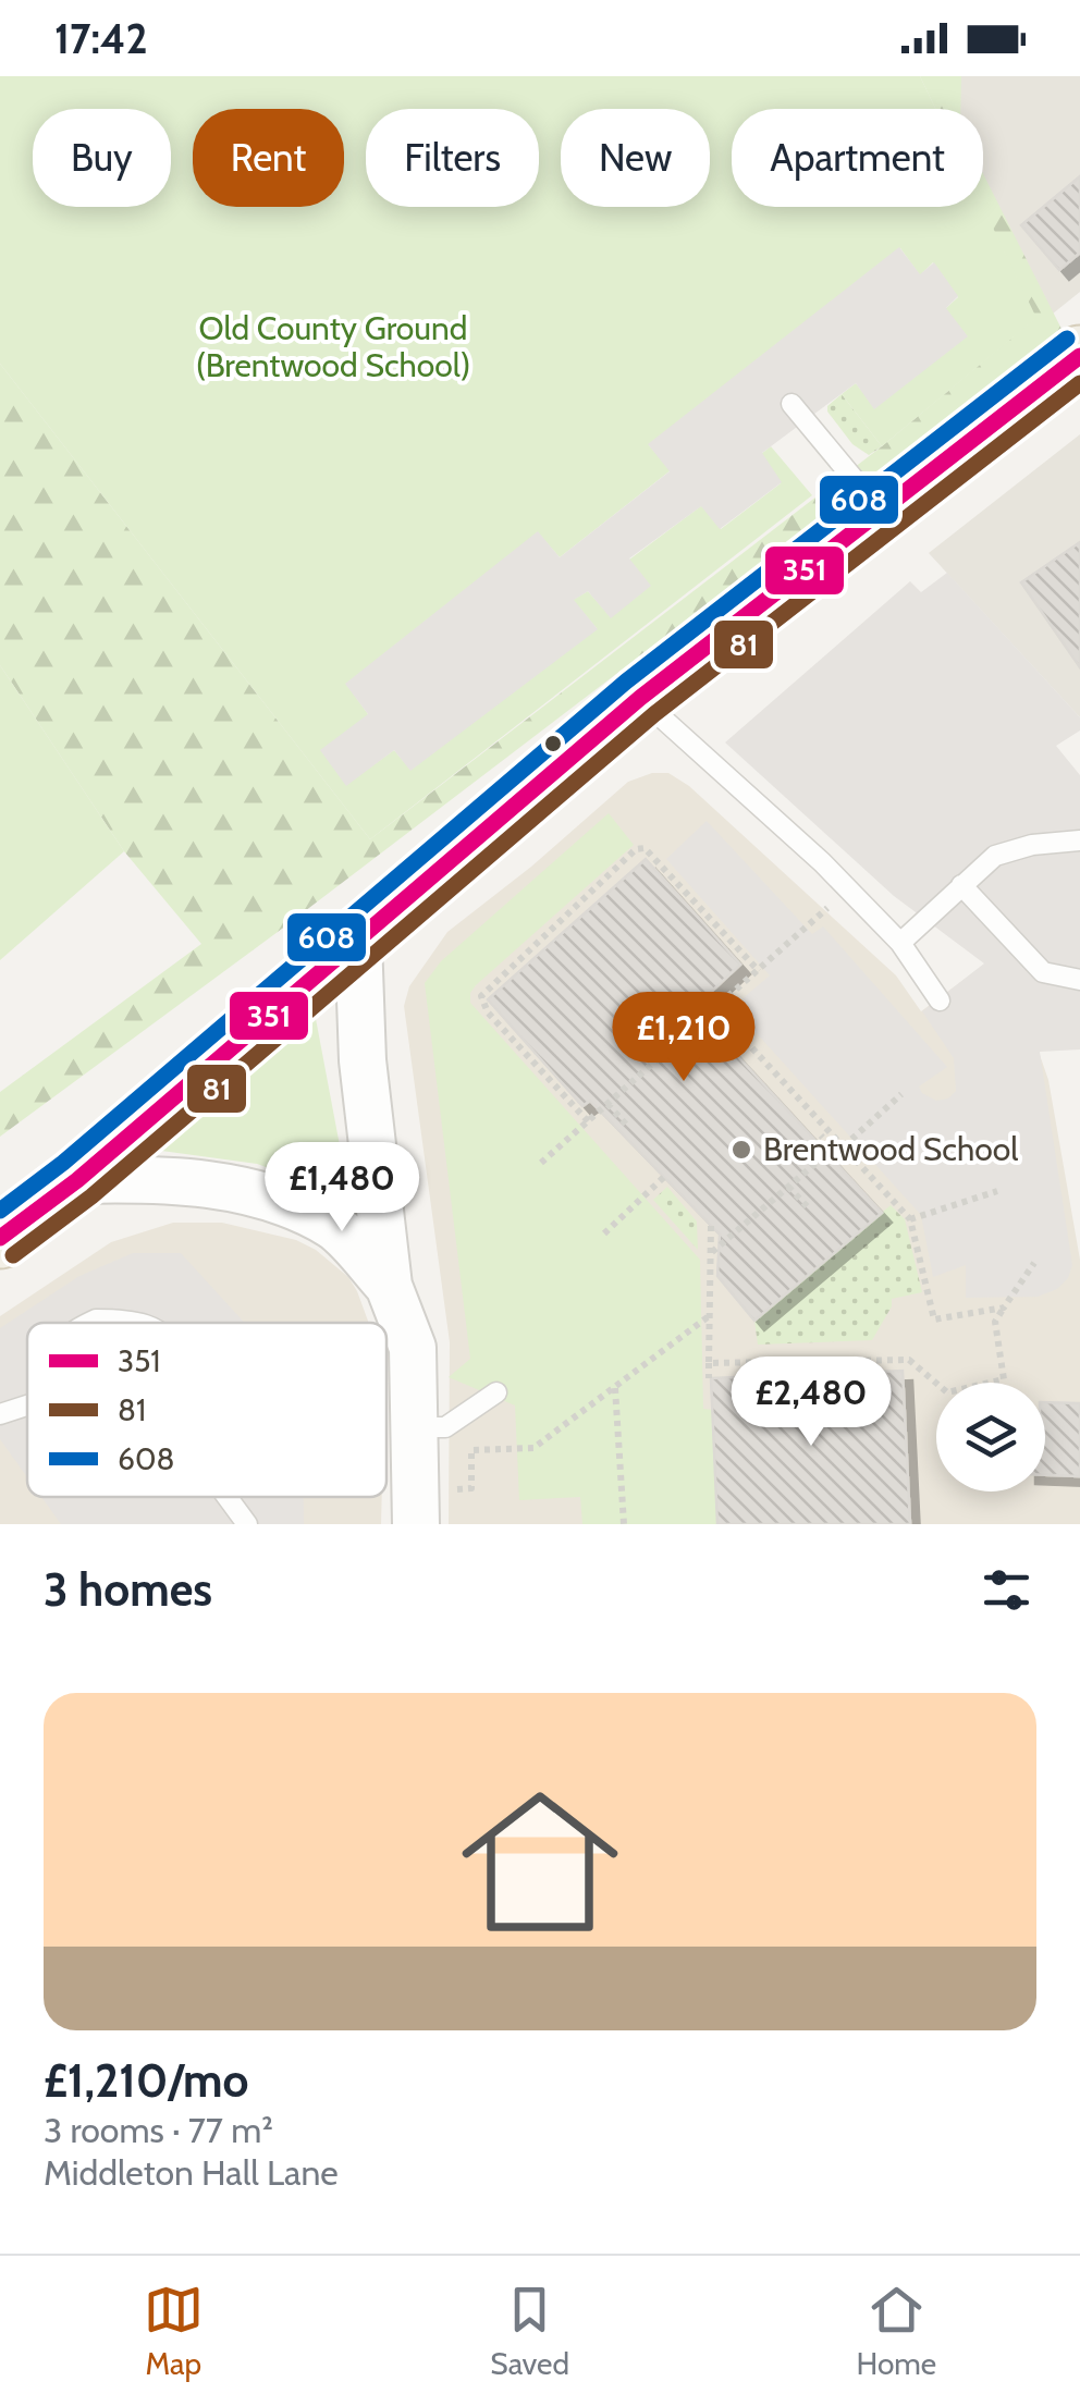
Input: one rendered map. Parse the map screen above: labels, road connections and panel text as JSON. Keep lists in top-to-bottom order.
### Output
{
  "parks": ["Old County Ground (Brentwood School)"],
  "places": ["Brentwood School"],
  "lines": ["transit line 608", "transit line 351", "transit line 81"],
  "legend": ["351", "81", "608"],
  "page": {
    "status": "17:42",
    "chip": [
      "Buy",
      "Rent",
      "Filters",
      "New",
      "Apartment"
    ],
    "price": ["£1,210", "£1,480", "£2,480"],
    "heading": "3 homes",
    "list": [
      {
        "name": "£1,210/mo",
        "note": "3 rooms · 77 m² · Middleton Hall Lane"
      }
    ],
    "tabs": ["Map", "Saved", "Home"]
  }
}
